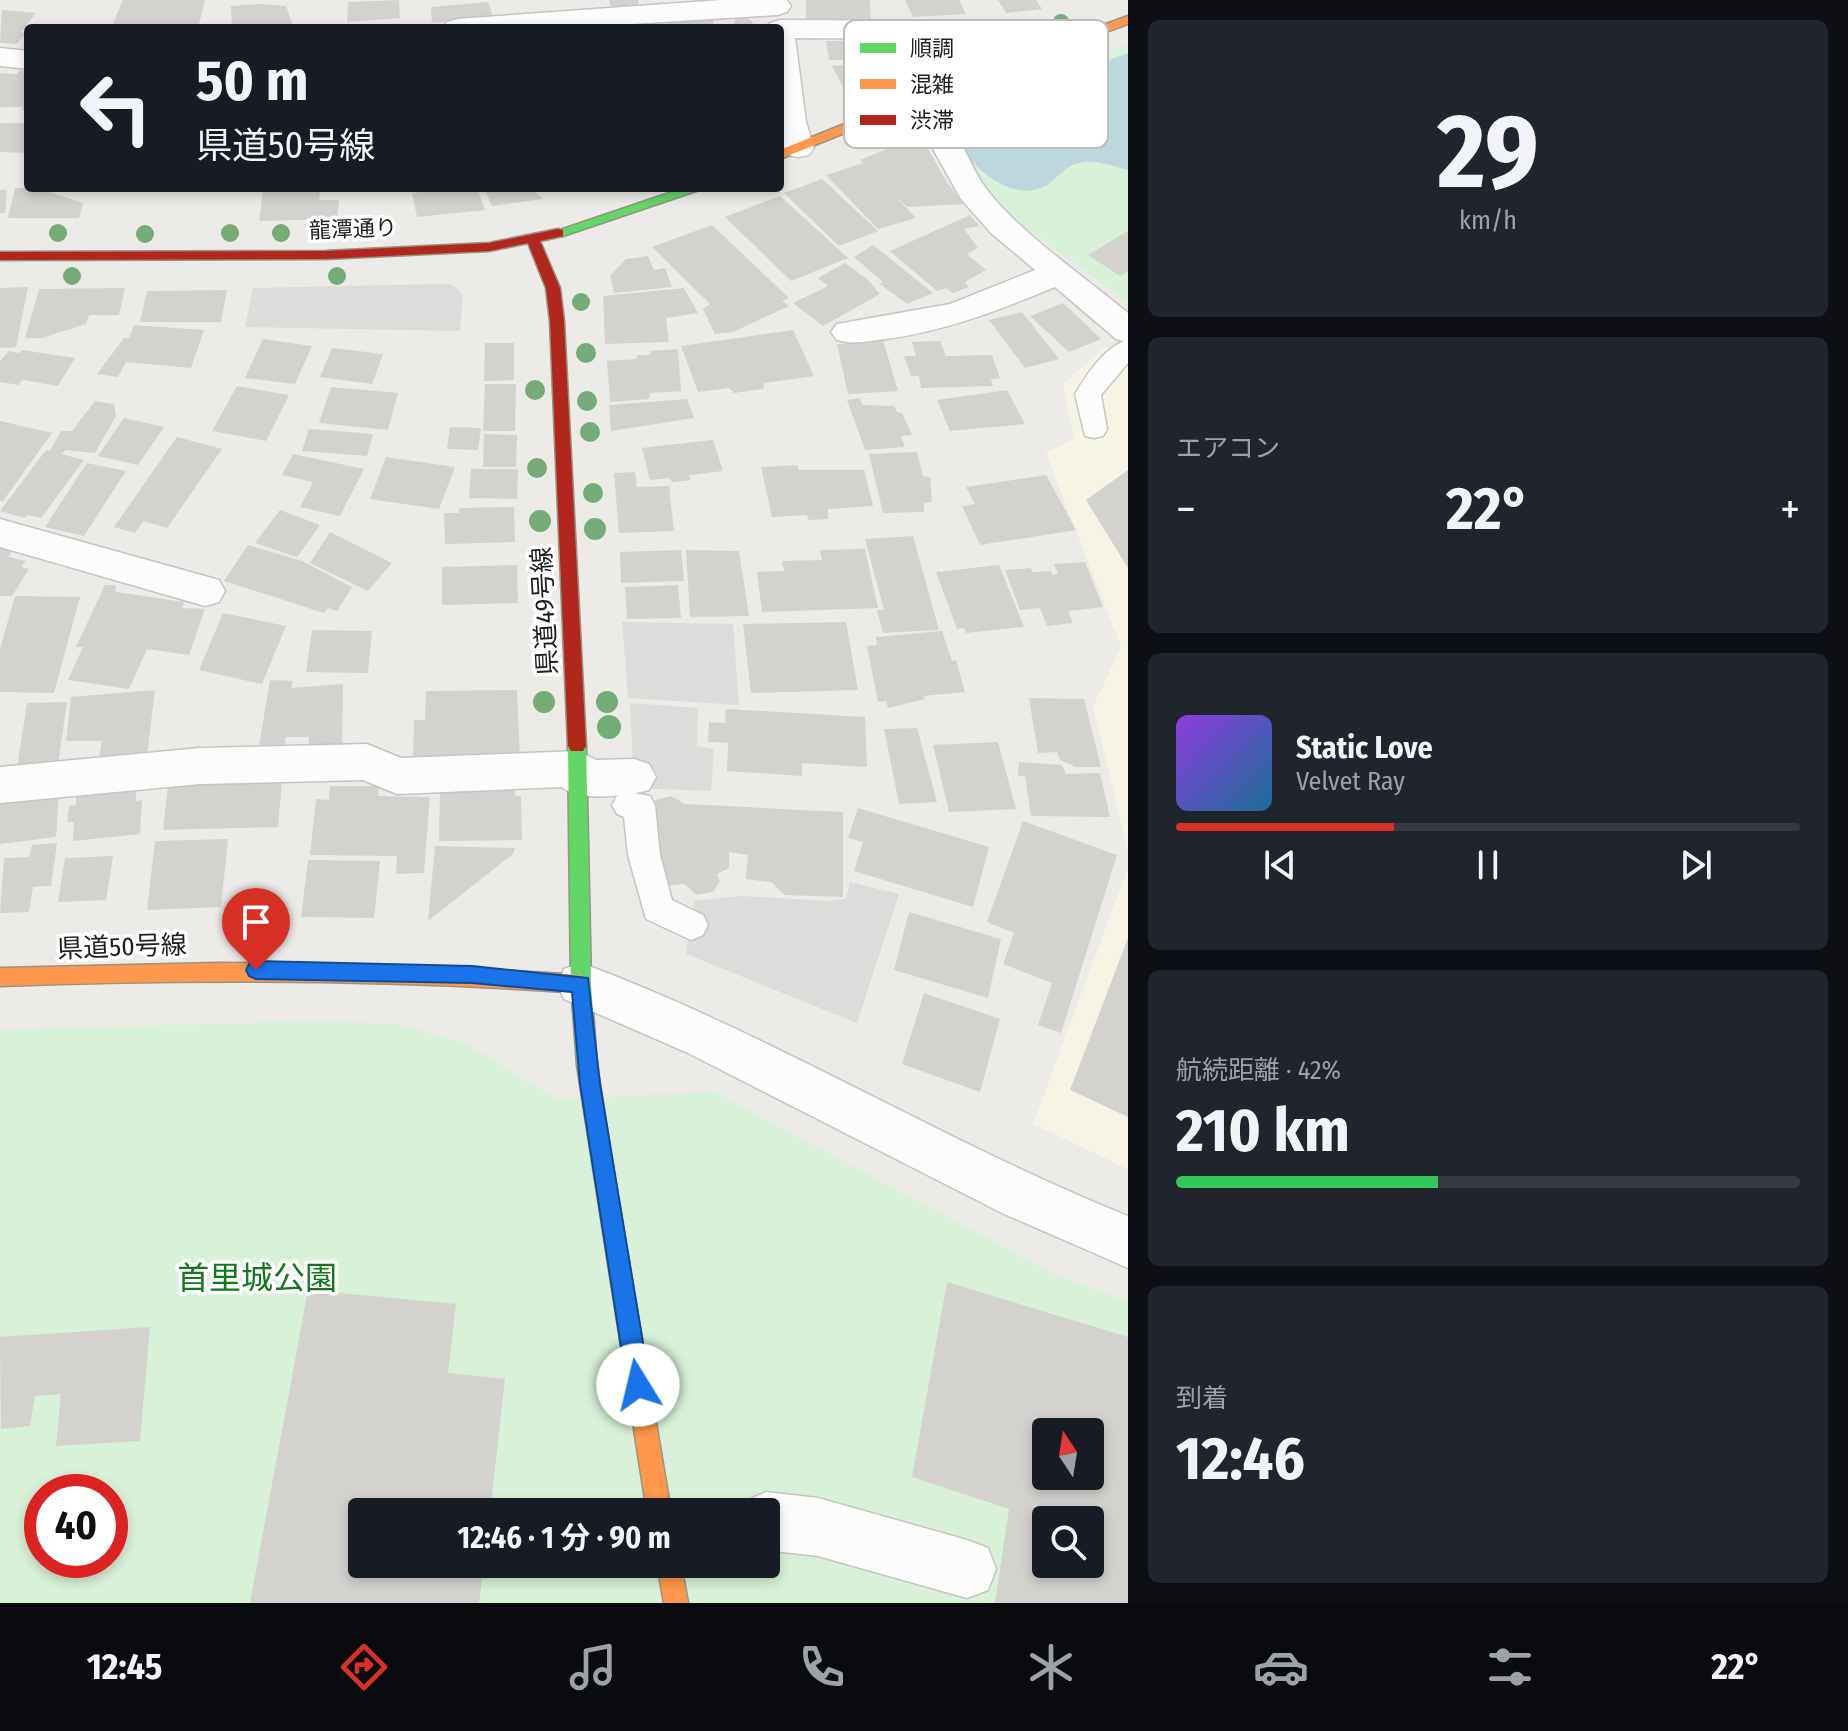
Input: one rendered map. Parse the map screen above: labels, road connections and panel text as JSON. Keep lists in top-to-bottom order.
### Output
{
  "streets": {
    "main road": ["龍潭通り", "県道49号線", "県道50号線"]
  },
  "crossings": [
    ["龍潭通り", "県道49号線"],
    ["県道49号線", "県道50号線"]
  ],
  "parks": ["首里城公園"],
  "legend": ["順調", "混雑", "渋滞"],
  "north": "top",
  "page": {
    "tile": [
      ["29", "km/h"],
      "エアコン",
      ["航続距離 · 42%", "210 km"],
      ["到着", "12:46"]
    ],
    "turn": ["50 m", "県道50号線"],
    "heat": ["−", "22°", "+"],
    "song": ["Static Love", "Velvet Ray"],
    "limit": "40",
    "trip": "12:46 · 1 分 · 90 m",
    "tabs": ["12:45", "22°"]
  }
}
